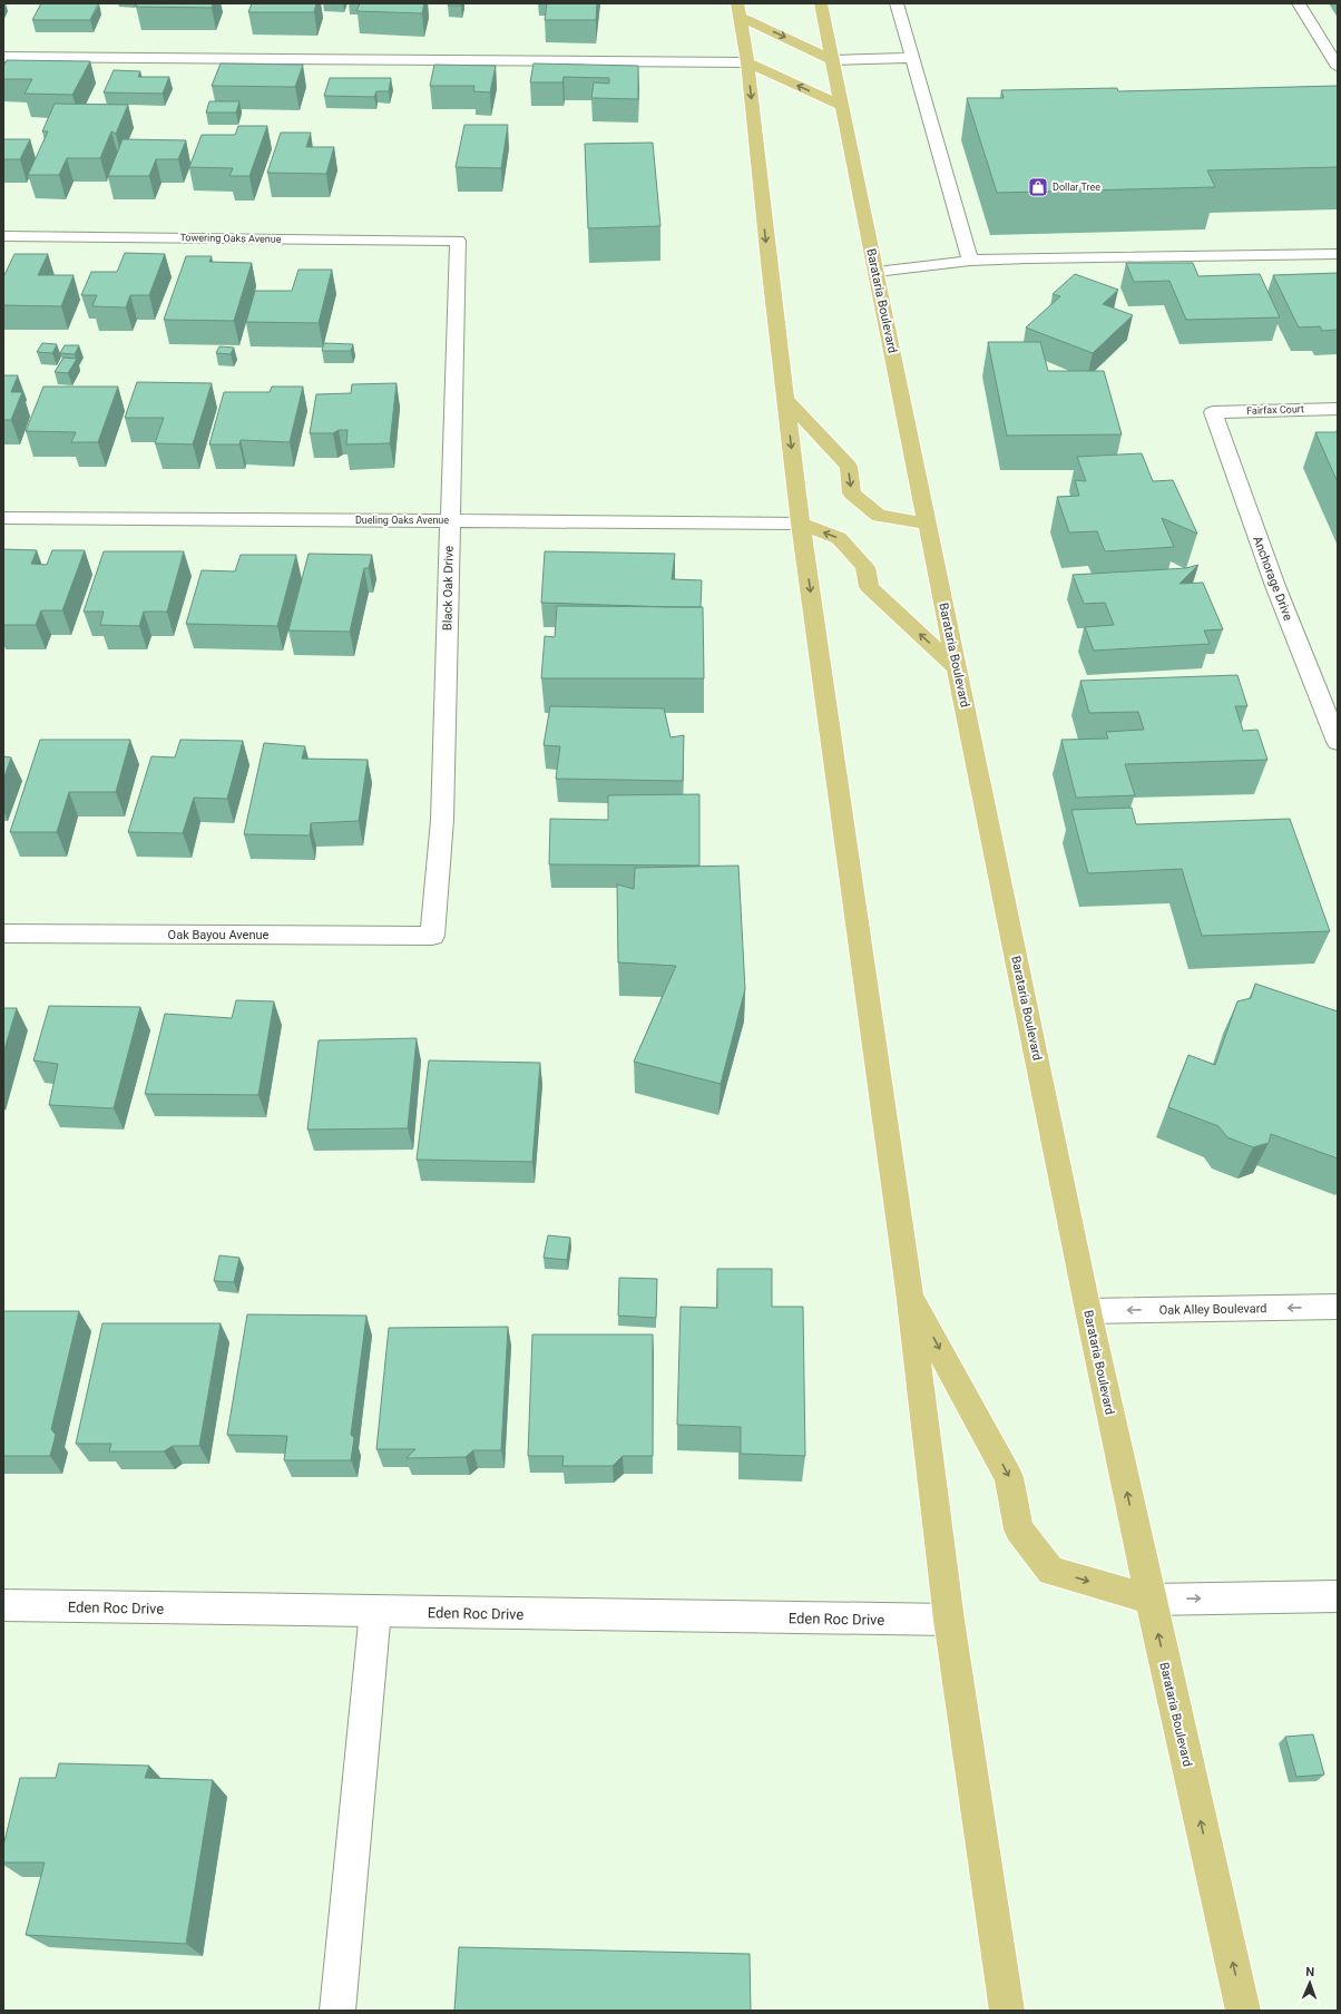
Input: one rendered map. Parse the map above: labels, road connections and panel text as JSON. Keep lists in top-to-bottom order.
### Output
{
  "streets": {
    "main road": ["Barataria Boulevard"],
    "street": [
      "Towering Oaks Avenue",
      "Fairfax Court",
      "Dueling Oaks Avenue",
      "Anchorage Drive",
      "Black Oak Drive",
      "Oak Bayou Avenue",
      "Oak Alley Boulevard",
      "Eden Roc Drive"
    ]
  },
  "crossings": [
    ["Towering Oaks Avenue", "Black Oak Drive"],
    ["Barataria Boulevard", "Oak Alley Boulevard"],
    ["Fairfax Court", "Anchorage Drive"],
    ["Dueling Oaks Avenue", "Black Oak Drive"],
    ["Black Oak Drive", "Oak Bayou Avenue"]
  ],
  "one_way": ["Oak Alley Boulevard"],
  "places": {
    "shop": ["Dollar Tree"]
  },
  "north": "top"
}
